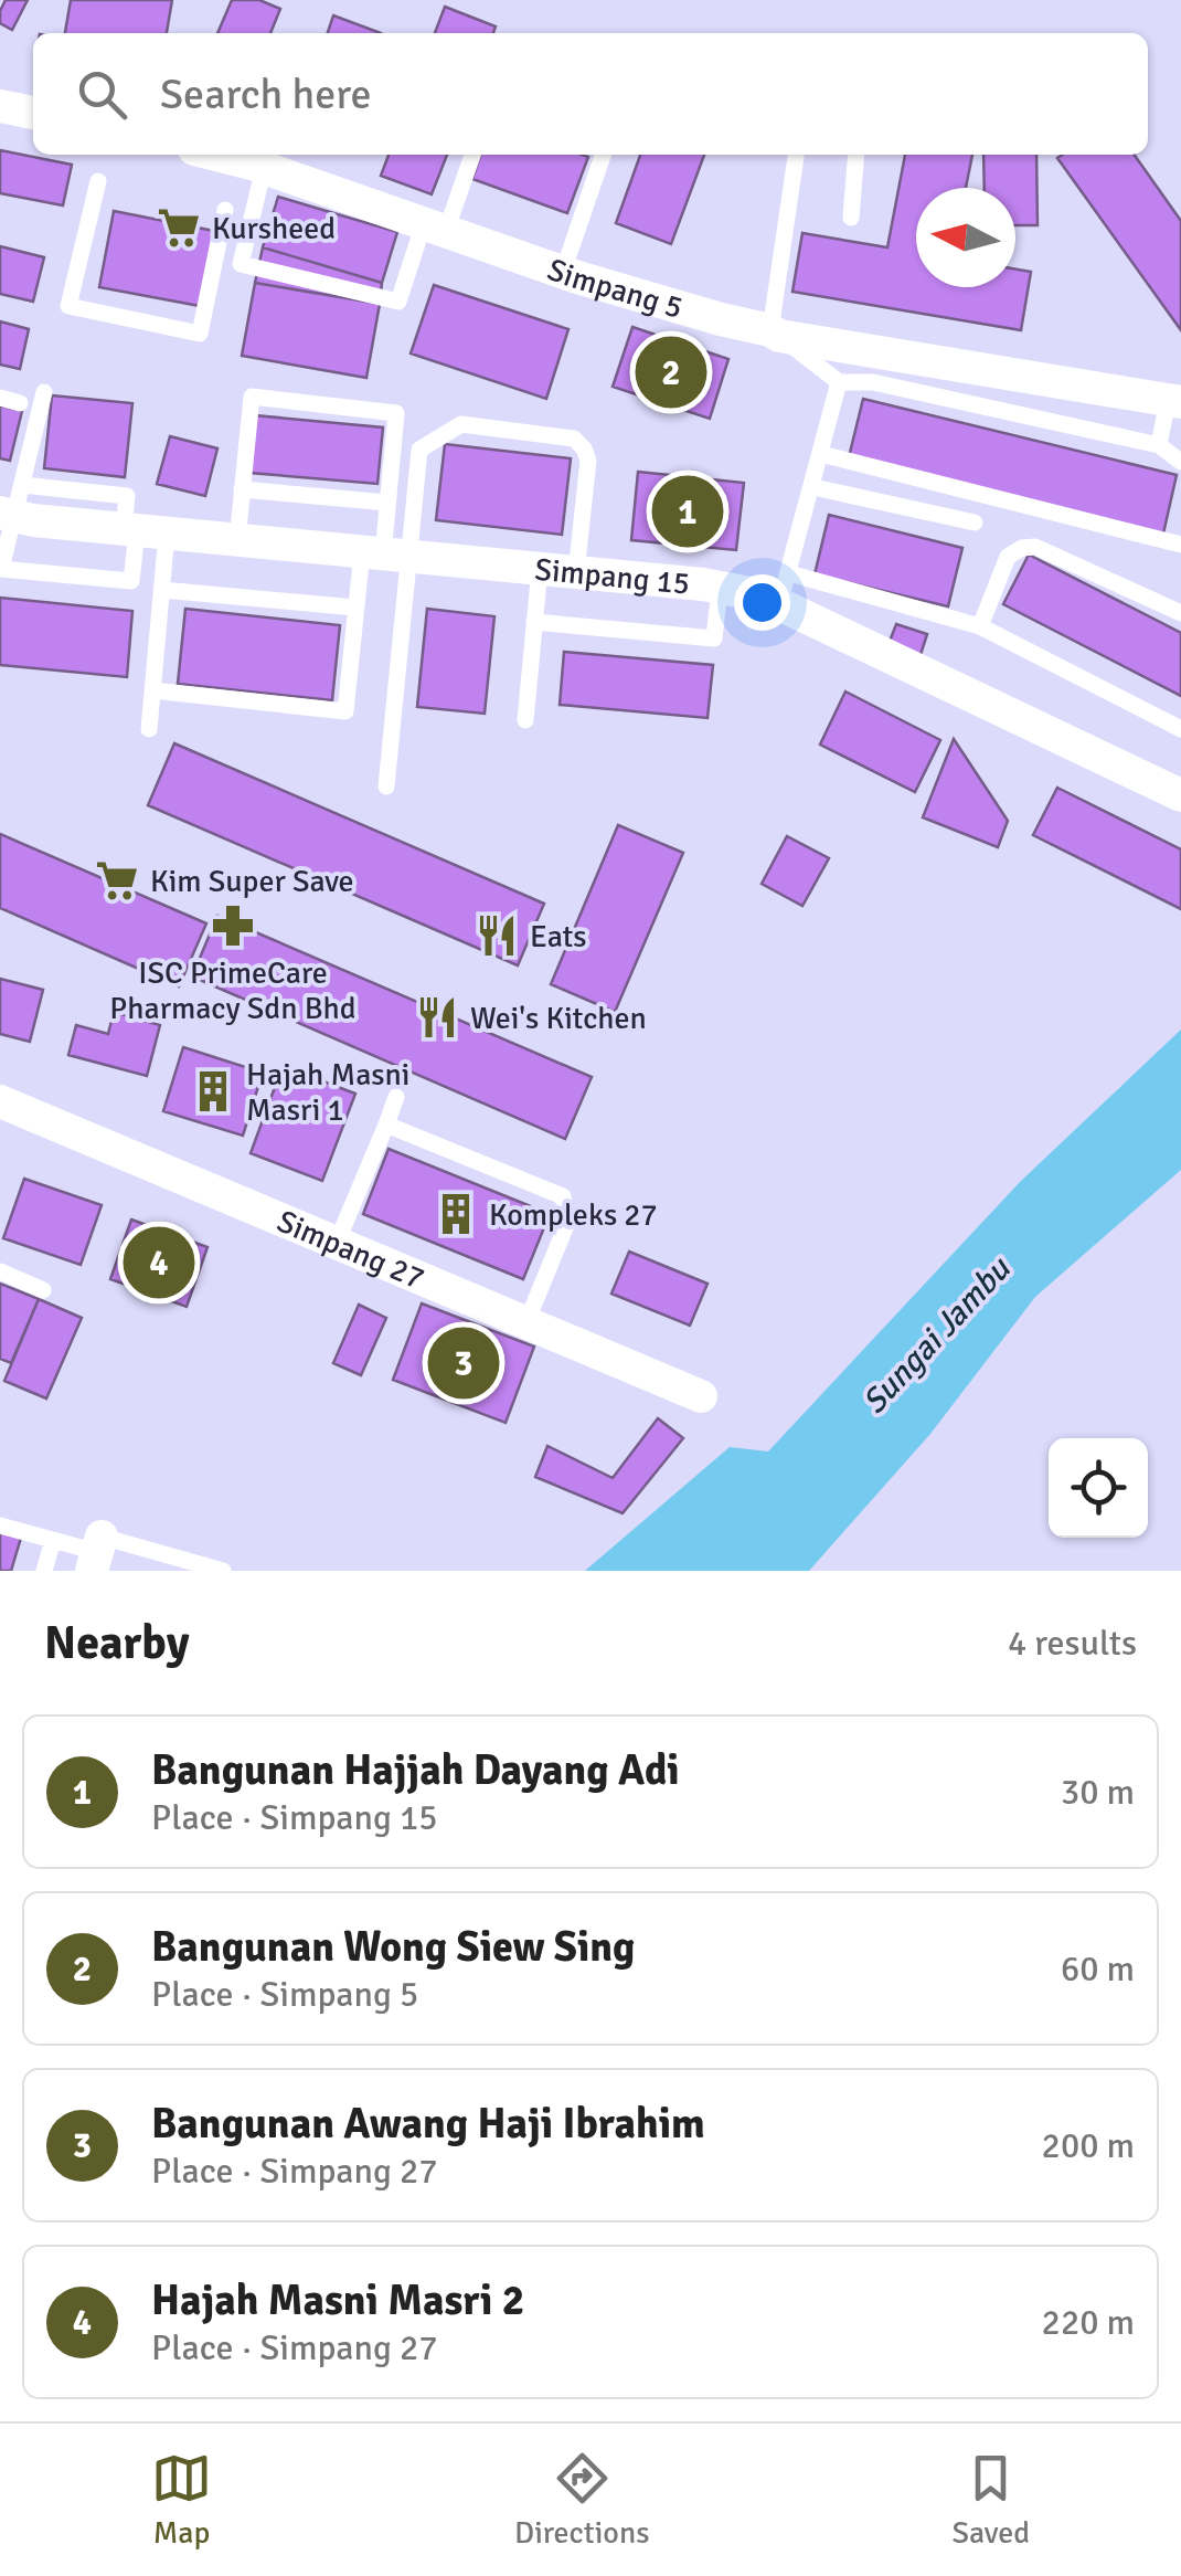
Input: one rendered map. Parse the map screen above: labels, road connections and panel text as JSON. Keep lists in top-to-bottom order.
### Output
{
  "streets": {
    "street": ["Simpang 5", "Simpang 15", "Simpang 27"]
  },
  "water": ["Sungai Jambu"],
  "places": {
    "supermarket": ["Kursheed", "Kim Super Save"],
    "pharmacy": ["ISC PrimeCare Pharmacy Sdn Bhd"],
    "restaurant": ["Eats", "Wei's Kitchen"],
    "building": ["Hajah Masni Masri 1", "Kompleks 27"]
  },
  "north": "left",
  "page": {
    "search": "Search here",
    "pins": [
      "2",
      "1",
      "4",
      "3"
    ],
    "heading": ["Nearby", "4 results"],
    "list": [
      {
        "mark": "1",
        "name": "Bangunan Hajjah Dayang Adi",
        "note": "Place · Simpang 15",
        "value": "30 m"
      },
      {
        "mark": "2",
        "name": "Bangunan Wong Siew Sing",
        "note": "Place · Simpang 5",
        "value": "60 m"
      },
      {
        "mark": "3",
        "name": "Bangunan Awang Haji Ibrahim",
        "note": "Place · Simpang 27",
        "value": "200 m"
      },
      {
        "mark": "4",
        "name": "Hajah Masni Masri 2",
        "note": "Place · Simpang 27",
        "value": "220 m"
      }
    ],
    "nav": ["Map", "Directions", "Saved"]
  }
}
